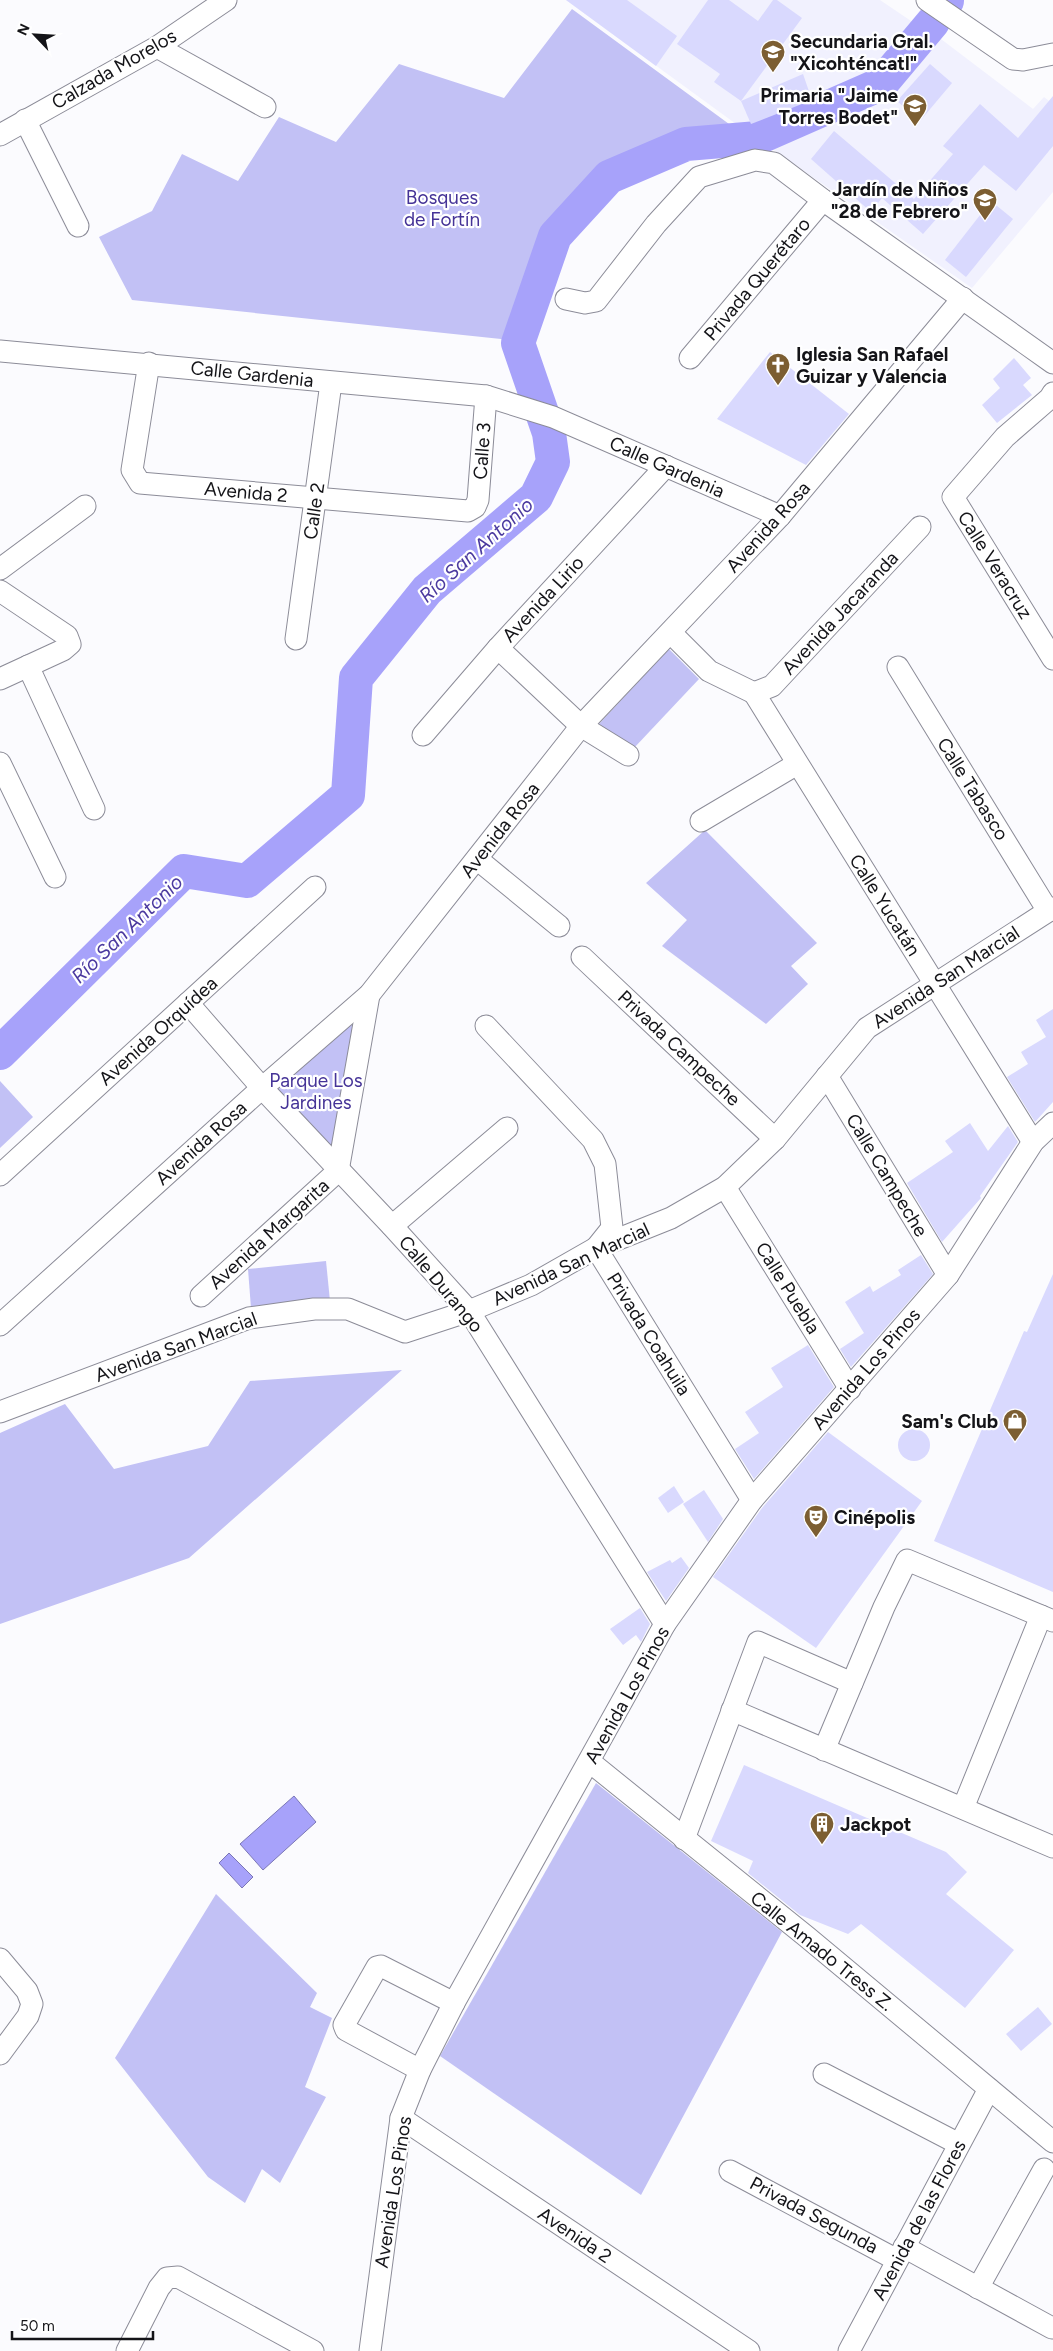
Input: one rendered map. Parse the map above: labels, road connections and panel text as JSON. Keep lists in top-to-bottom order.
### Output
{
  "streets": {
    "street": [
      "Calzada Morelos",
      "Privada Querétaro",
      "Calle Gardenia",
      "Calle 3",
      "Avenida 2",
      "Calle 2",
      "Avenida Rosa",
      "Calle Veracruz",
      "Avenida Lirio",
      "Avenida Jacaranda",
      "Calle Tabasco",
      "Calle Yucatán",
      "Avenida San Marcial",
      "Avenida Orquídea",
      "Privada Campeche",
      "Calle Campeche",
      "Avenida Margarita",
      "Calle Durango",
      "Calle Puebla",
      "Privada Coahuila",
      "Avenida Los Pinos",
      "Calle Amado Tress Z.",
      "Privada Segunda",
      "Avenida de las Flores"
    ]
  },
  "crossings": [
    ["Calle Gardenia", "Calle 3"],
    ["Calle Gardenia", "Avenida 2"],
    ["Calle Gardenia", "Calle 2"],
    ["Calle Gardenia", "Avenida Rosa"],
    ["Calle Gardenia", "Avenida Lirio"],
    ["Calle 3", "Avenida 2"],
    ["Avenida 2", "Calle 2"],
    ["Avenida 2", "Avenida Los Pinos"],
    ["Avenida Rosa", "Avenida Margarita"],
    ["Avenida Rosa", "Calle Durango"],
    ["Avenida Jacaranda", "Calle Yucatán"],
    ["Calle Tabasco", "Avenida San Marcial"],
    ["Calle Yucatán", "Avenida San Marcial"],
    ["Calle Yucatán", "Avenida Los Pinos"],
    ["Avenida San Marcial", "Privada Campeche"],
    ["Avenida San Marcial", "Calle Campeche"],
    ["Avenida San Marcial", "Calle Durango"],
    ["Avenida San Marcial", "Calle Puebla"],
    ["Avenida San Marcial", "Privada Coahuila"],
    ["Avenida Orquídea", "Calle Durango"],
    ["Calle Campeche", "Avenida Los Pinos"],
    ["Avenida Margarita", "Calle Durango"],
    ["Calle Durango", "Avenida Los Pinos"],
    ["Calle Puebla", "Avenida Los Pinos"],
    ["Privada Coahuila", "Avenida Los Pinos"],
    ["Avenida Los Pinos", "Calle Amado Tress Z."],
    ["Calle Amado Tress Z.", "Avenida de las Flores"],
    ["Privada Segunda", "Avenida de las Flores"]
  ],
  "water": ["Río San Antonio"],
  "parks": ["Bosques de Fortín", "Parque Los Jardines"],
  "places": {
    "school or university": ["Secundaria Gral. \"Xicohténcatl\"", "Primaria \"Jaime Torres Bodet\"", "Jardín de Niños \"28 de Febrero\""],
    "church": ["Iglesia San Rafael Guizar y Valencia"],
    "shop": ["Sam's Club"],
    "theatre": ["Cinépolis"],
    "building": ["Jackpot"]
  },
  "scale_bar": "50 m",
  "north": "top left"
}
